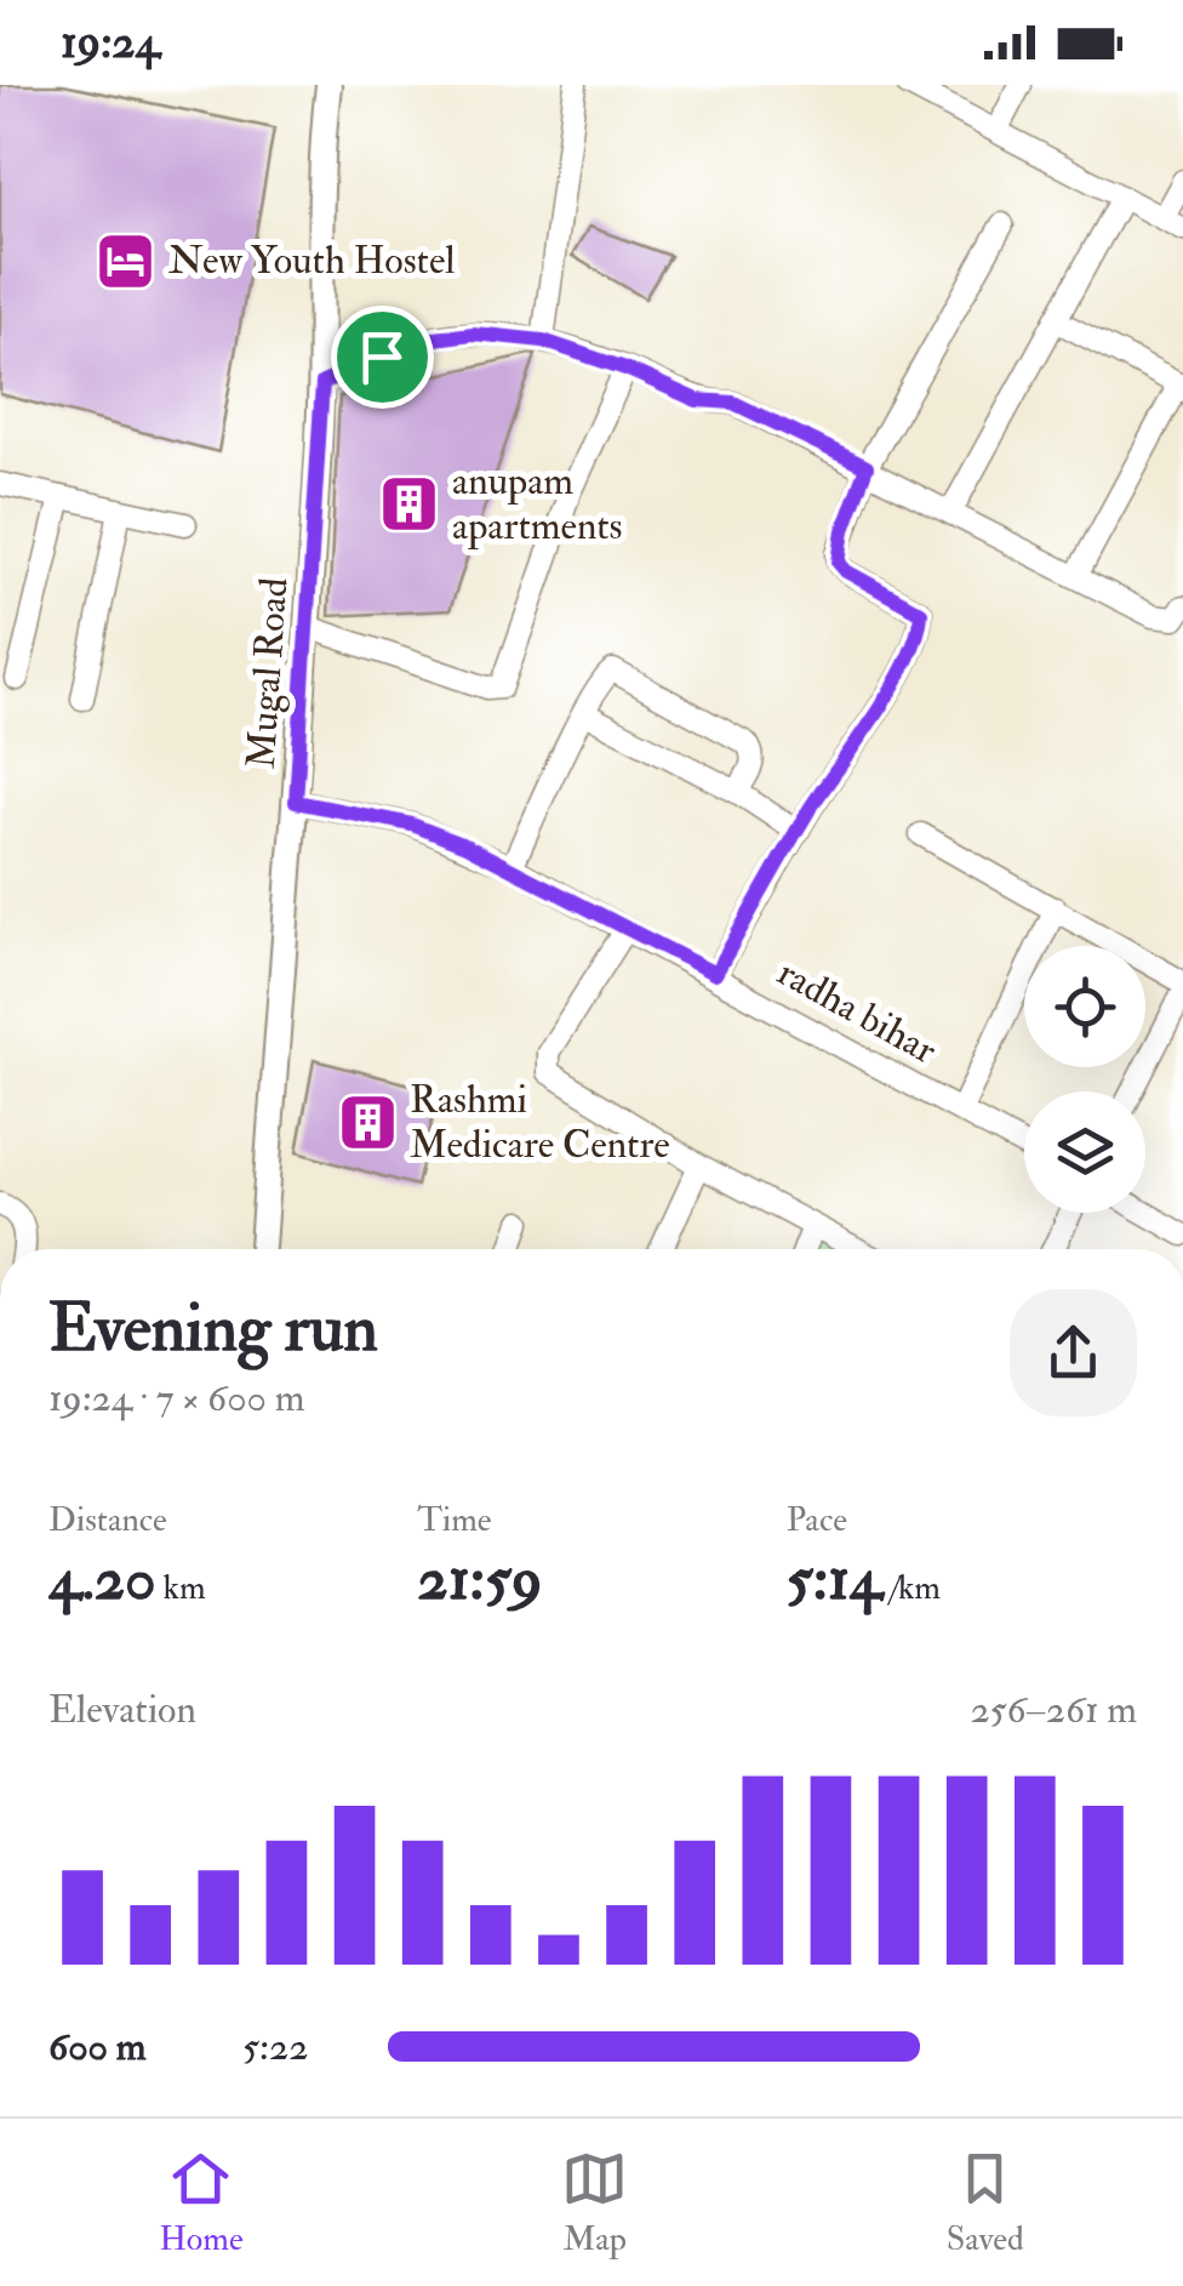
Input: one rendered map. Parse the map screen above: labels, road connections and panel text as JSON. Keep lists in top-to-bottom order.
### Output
{
  "streets": {
    "street": ["Mugal Road", "radha bihar"]
  },
  "crossings": [
    ["Mugal Road", "radha bihar"]
  ],
  "places": {
    "hotel": ["New Youth Hostel"],
    "building": ["anupam apartments", "Rashmi Medicare Centre"]
  },
  "page": {
    "status": "19:24",
    "heading": ["Evening run", "19:24 · 7 × 600 m"],
    "stats": [
      ["Distance", "4.20 km"],
      ["Time", "21:59"],
      ["Pace", "5:14 /km"]
    ],
    "chart": ["Elevation", "256–261 m"],
    "list": [
      {
        "name": "600 m",
        "note": "5:22"
      }
    ],
    "tabs": ["Home", "Map", "Saved"]
  }
}
